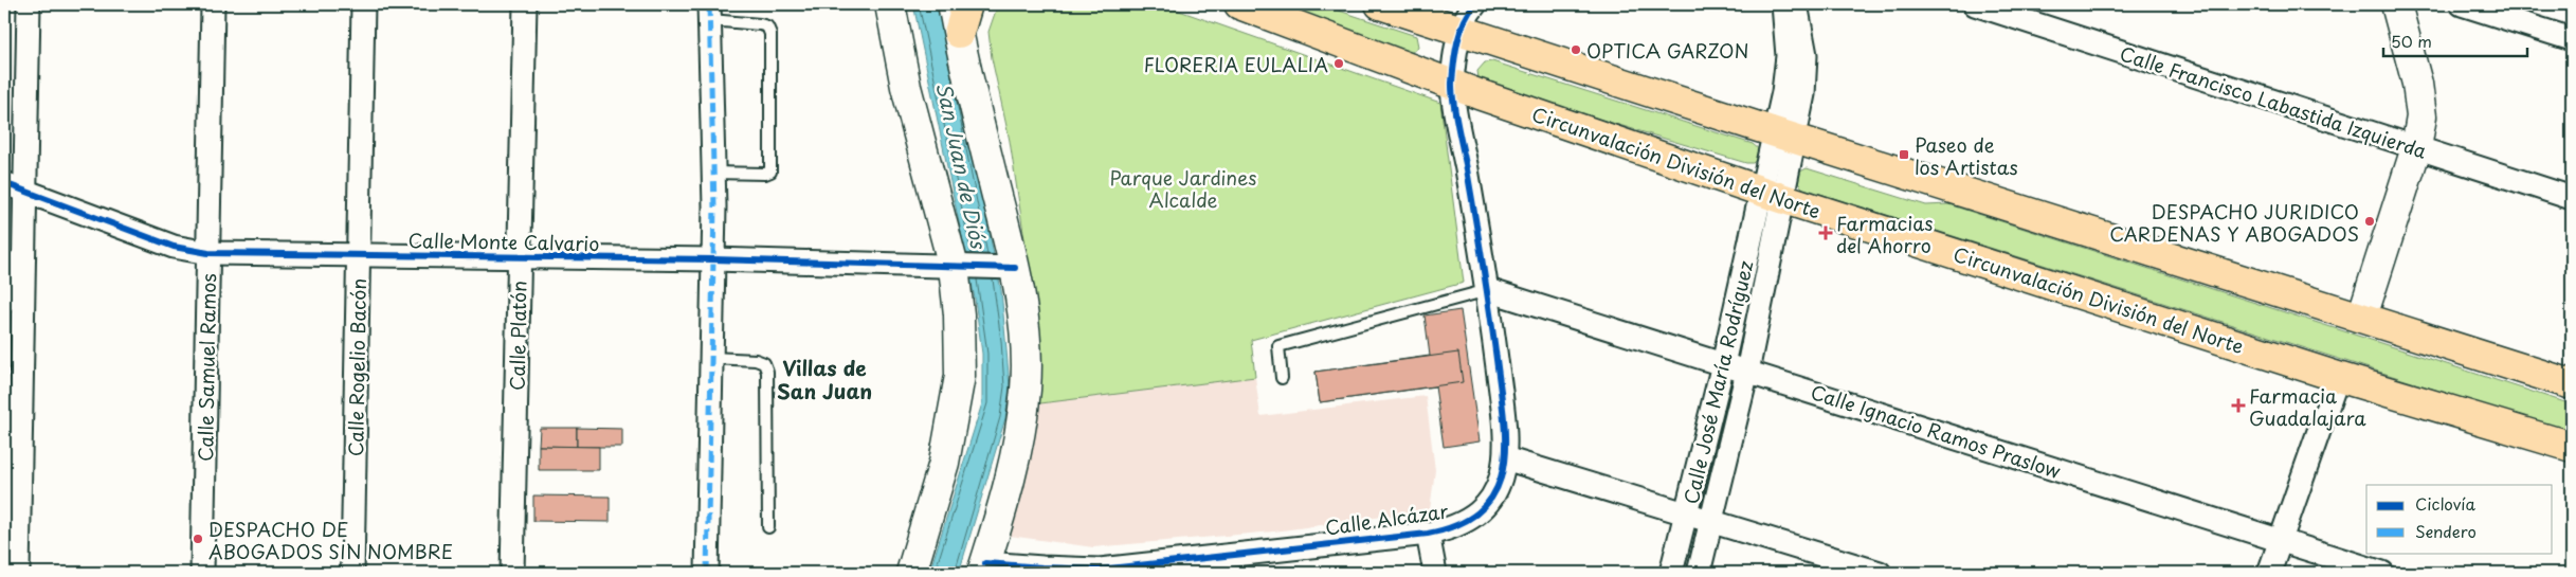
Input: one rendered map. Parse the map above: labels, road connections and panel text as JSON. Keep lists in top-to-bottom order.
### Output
{
  "streets": {
    "main road": ["Circunvalación División del Norte"],
    "street": [
      "Calle Francisco Labastida Izquierda",
      "Calle Monte Calvario",
      "Calle Platón",
      "Calle Samuel Ramos",
      "Calle Rogelio Bacón",
      "Calle José María Rodríguez",
      "Calle Ignacio Ramos Praslow",
      "Calle Alcázar"
    ]
  },
  "crossings": [
    ["Circunvalación División del Norte", "Calle José María Rodríguez"],
    ["Circunvalación División del Norte", "Calle Alcázar"],
    ["Calle Monte Calvario", "Calle Platón"],
    ["Calle Monte Calvario", "Calle Samuel Ramos"],
    ["Calle Monte Calvario", "Calle Rogelio Bacón"],
    ["Calle José María Rodríguez", "Calle Ignacio Ramos Praslow"],
    ["Calle Ignacio Ramos Praslow", "Calle Alcázar"]
  ],
  "districts": ["Villas de San Juan"],
  "water": ["San Juan de Diós"],
  "parks": ["Parque Jardines Alcalde"],
  "places": {
    "other": [
      "OPTICA GARZON",
      "FLORERIA EULALIA",
      "DESPACHO JURIDICO CARDENAS Y ABOGADOS",
      "DESPACHO DE ABOGADOS SIN NOMBRE"
    ],
    "transit": ["Paseo de los Artistas"],
    "health": ["Farmacias del Ahorro", "Farmacia Guadalajara"]
  },
  "legend": ["Ciclovía", "Sendero"],
  "scale_bar": "50 m"
}
